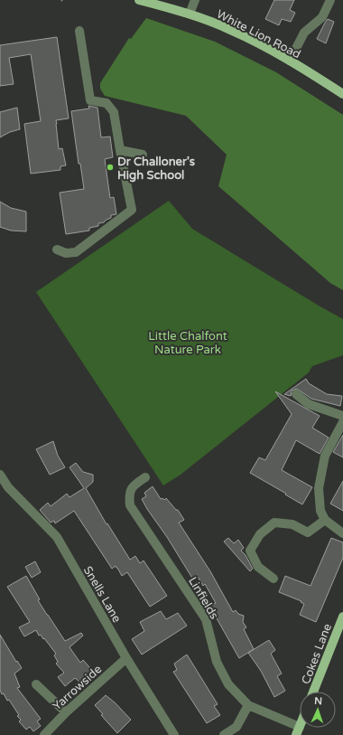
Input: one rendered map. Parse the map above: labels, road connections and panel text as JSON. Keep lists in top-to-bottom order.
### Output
{
  "streets": {
    "main road": ["White Lion Road", "Cokes Lane"],
    "street": ["Snells Lane", "Linfields", "Yarrowside"]
  },
  "crossings": [
    ["Snells Lane", "Yarrowside"]
  ],
  "parks": ["Little Chalfont Nature Park"],
  "places": ["Dr Challoner's High School"],
  "north": "top"
}
